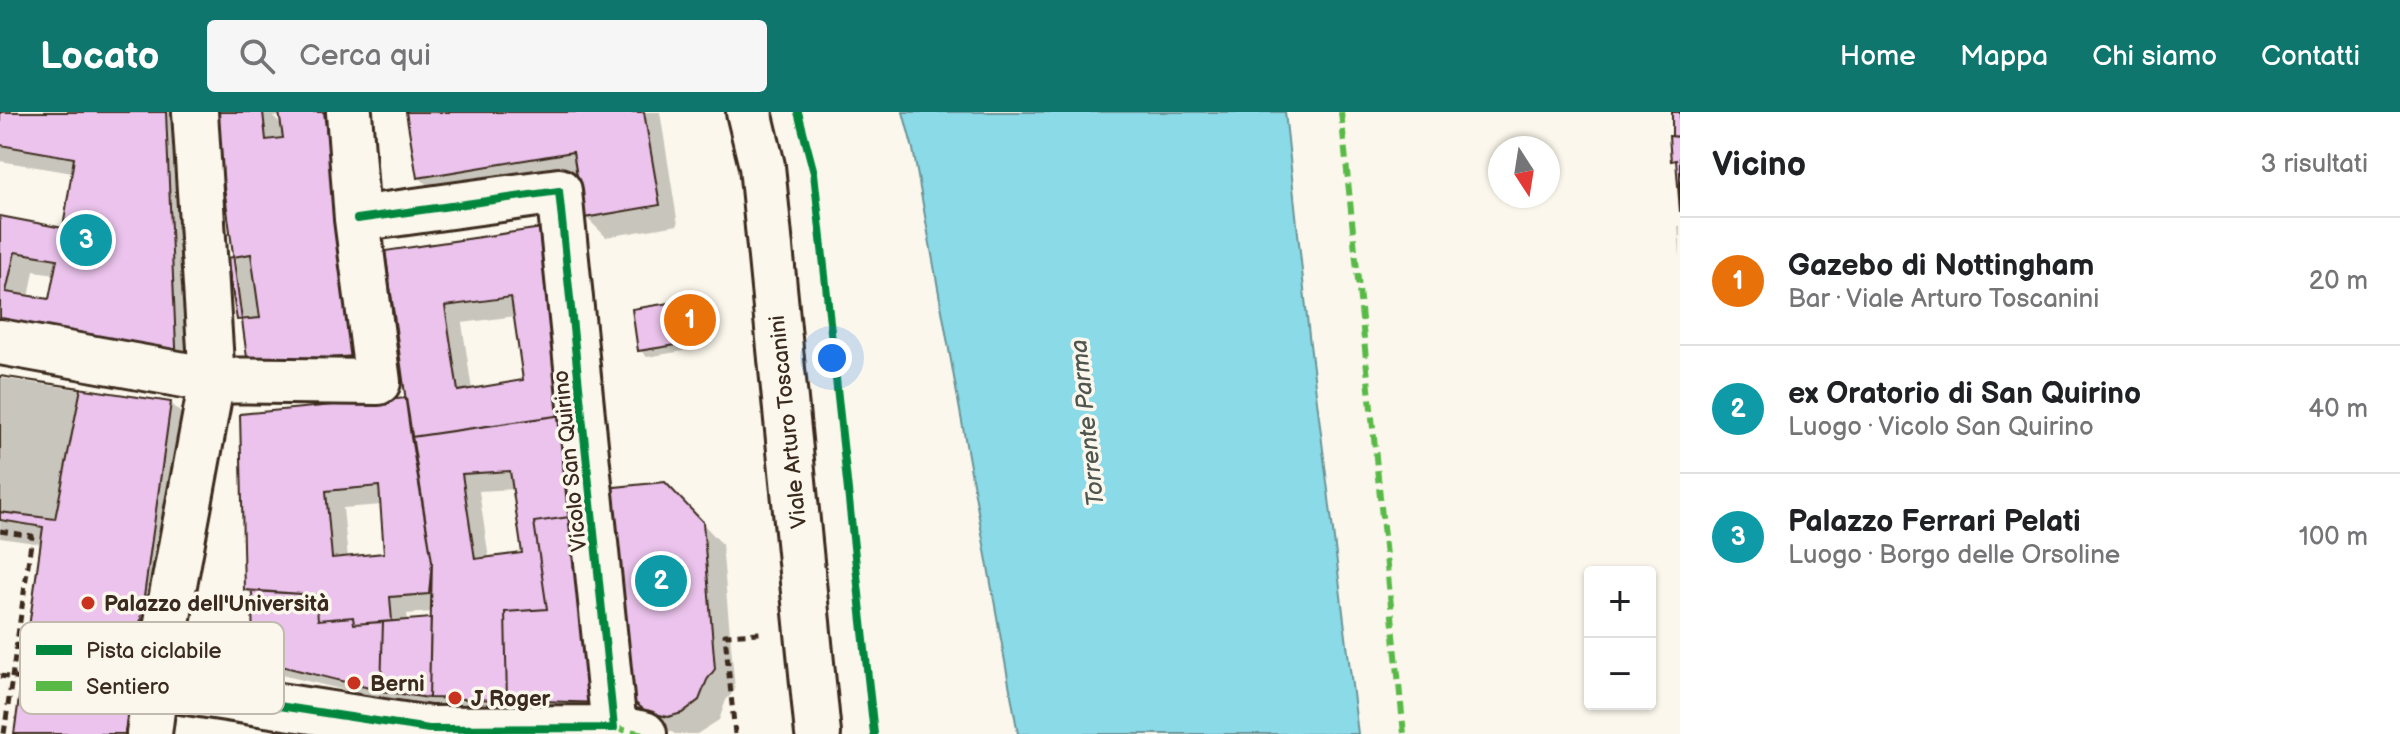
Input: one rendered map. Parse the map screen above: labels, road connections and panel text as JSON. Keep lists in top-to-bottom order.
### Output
{
  "streets": {
    "street": ["Viale Arturo Toscanini", "Vicolo San Quirino"]
  },
  "water": ["Torrente Parma"],
  "places": ["Palazzo dell'Università", "Berni", "J Roger"],
  "legend": ["Pista ciclabile", "Sentiero"],
  "north": "bottom",
  "page": {
    "header": "Locato",
    "search": "Cerca qui",
    "nav": [
      "Home",
      "Mappa",
      "Chi siamo",
      "Contatti"
    ],
    "heading": ["Vicino", "3 risultati"],
    "pins": ["3", "1", "2"],
    "list": [
      {
        "mark": "1",
        "name": "Gazebo di Nottingham",
        "note": "Bar · Viale Arturo Toscanini",
        "value": "20 m"
      },
      {
        "mark": "2",
        "name": "ex Oratorio di San Quirino",
        "note": "Luogo · Vicolo San Quirino",
        "value": "40 m"
      },
      {
        "mark": "3",
        "name": "Palazzo Ferrari Pelati",
        "note": "Luogo · Borgo delle Orsoline",
        "value": "100 m"
      }
    ],
    "map_buttons": ["+", "−"]
  }
}
